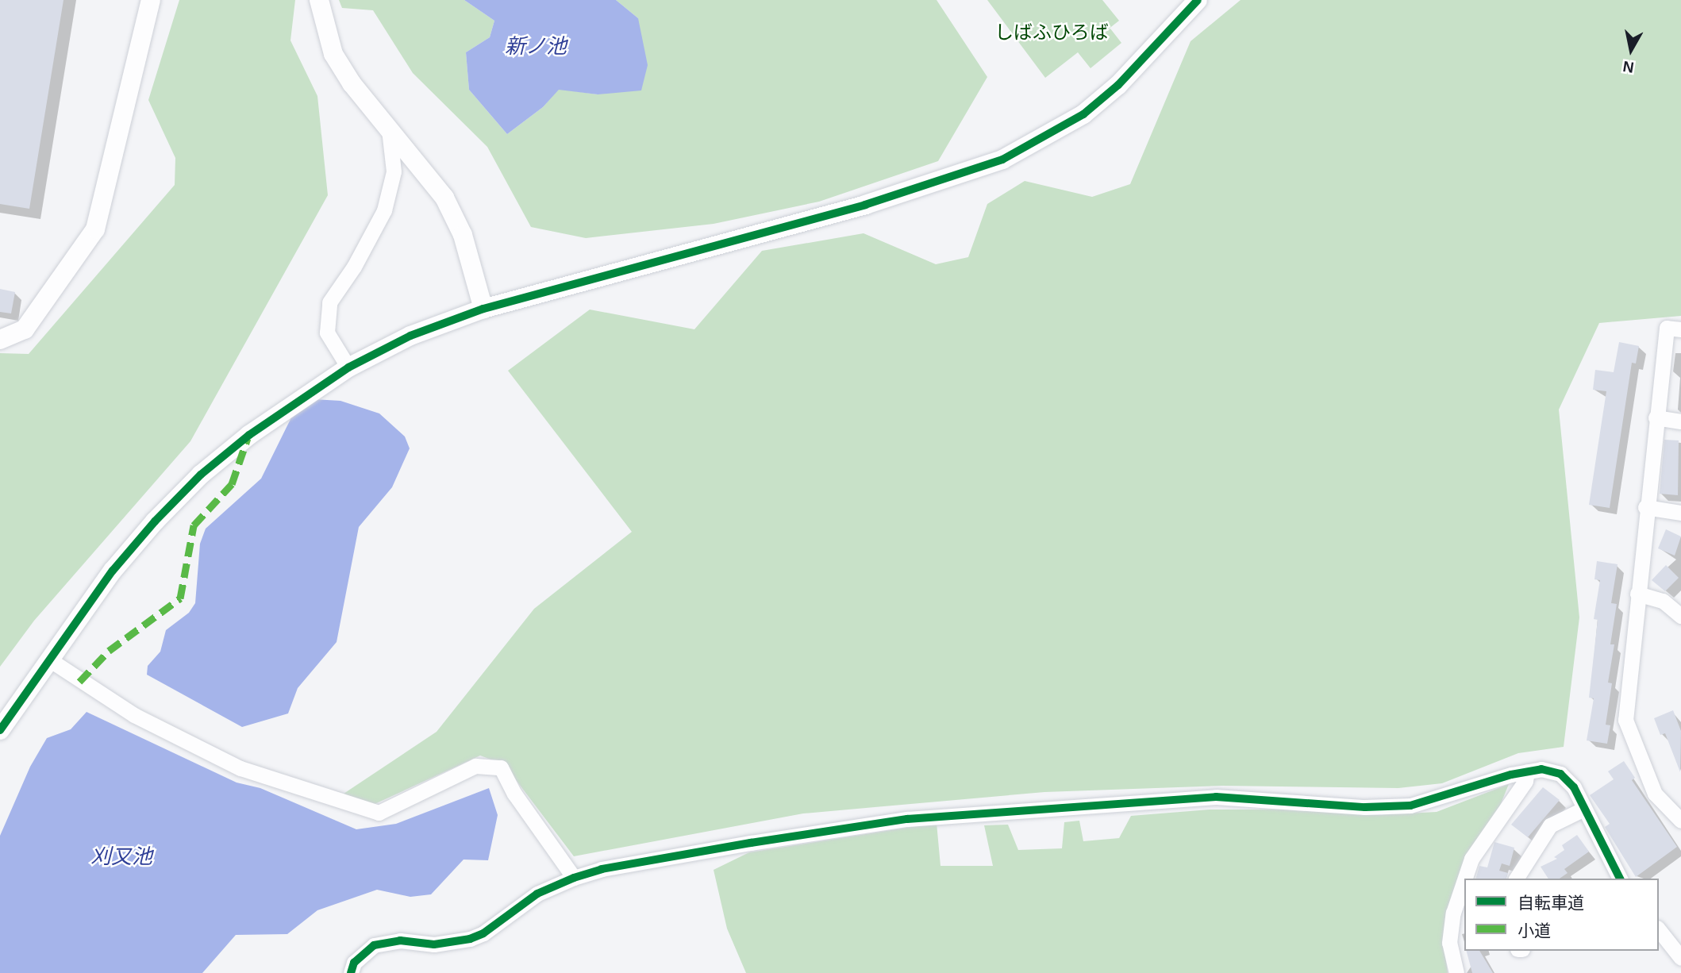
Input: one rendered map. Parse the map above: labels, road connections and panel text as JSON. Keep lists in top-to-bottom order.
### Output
{
  "water": ["新ノ池", "刈又池"],
  "parks": ["しばふひろば"],
  "legend": ["自転車道", "小道"],
  "north": "bottom"
}
